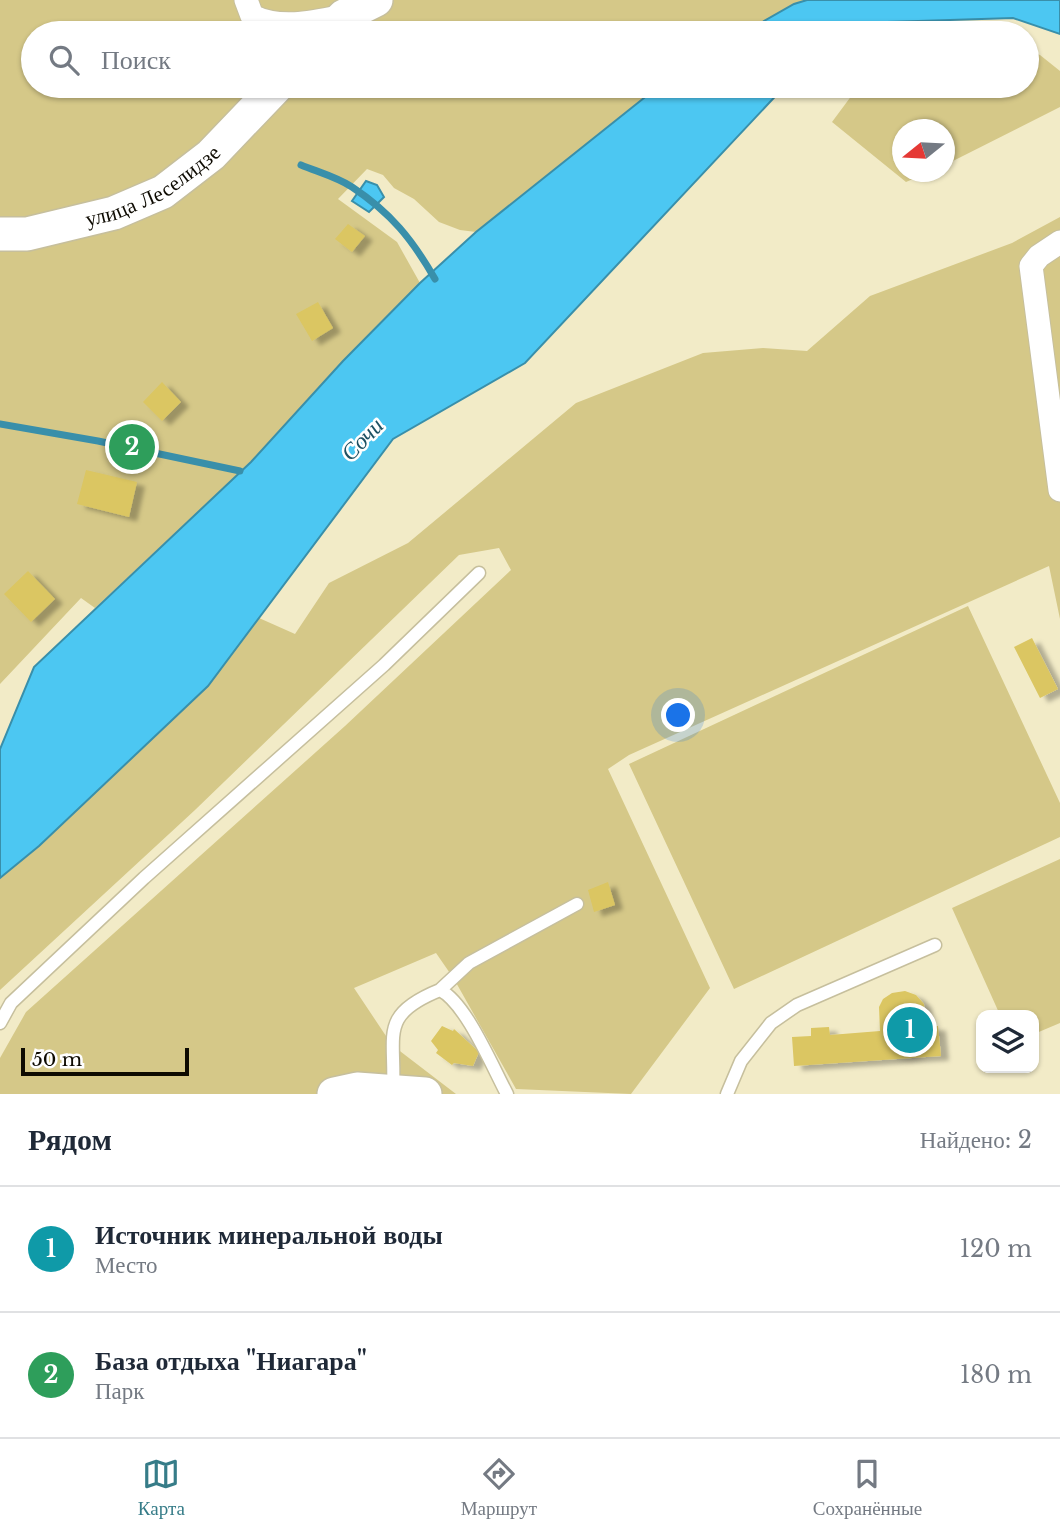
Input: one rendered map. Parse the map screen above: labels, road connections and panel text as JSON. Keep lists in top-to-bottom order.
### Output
{
  "streets": {
    "street": ["улица Леселидзе"]
  },
  "water": ["Сочи"],
  "scale_bar": "50 m",
  "north": "left",
  "page": {
    "search": "Поиск",
    "pins": ["2", "1"],
    "scale": "50 m",
    "heading": ["Рядом", "Найдено: 2"],
    "list": [
      {
        "mark": "1",
        "name": "Источник минеральной воды",
        "note": "Место",
        "value": "120 m"
      },
      {
        "mark": "2",
        "name": "База отдыха \"Ниагара\"",
        "note": "Парк",
        "value": "180 m"
      }
    ],
    "nav": ["Карта", "Маршрут", "Сохранённые"]
  }
}
